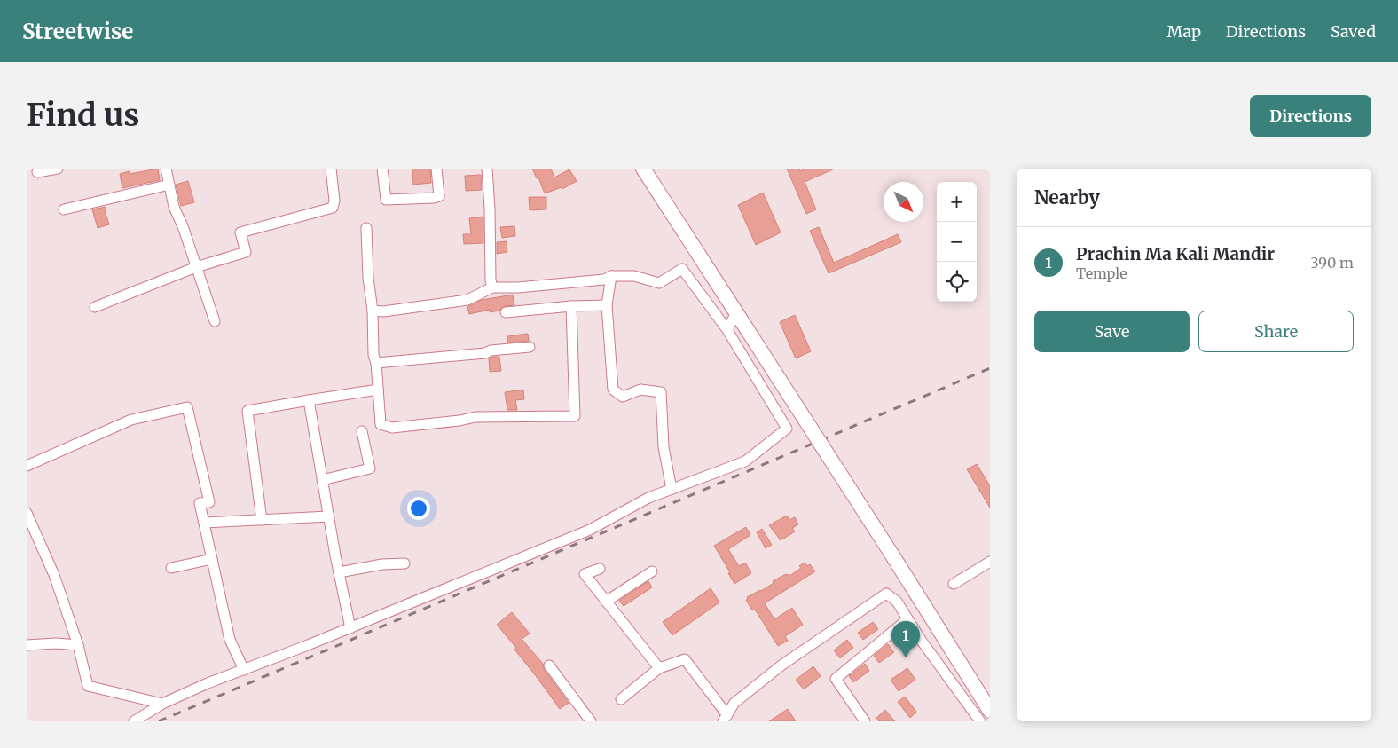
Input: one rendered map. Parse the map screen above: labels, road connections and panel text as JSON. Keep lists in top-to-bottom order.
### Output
{
  "north": "bottom right",
  "page": {
    "header": "Streetwise",
    "nav": ["Map", "Directions", "Saved"],
    "buttons": [
      "Directions",
      ["Save", "Share"]
    ],
    "title": "Find us",
    "heading": "Nearby",
    "map_buttons": ["+", "−"],
    "list": [
      {
        "mark": "1",
        "name": "Prachin Ma Kali Mandir",
        "note": "Temple",
        "value": "390 m"
      }
    ],
    "pins": "1"
  }
}
